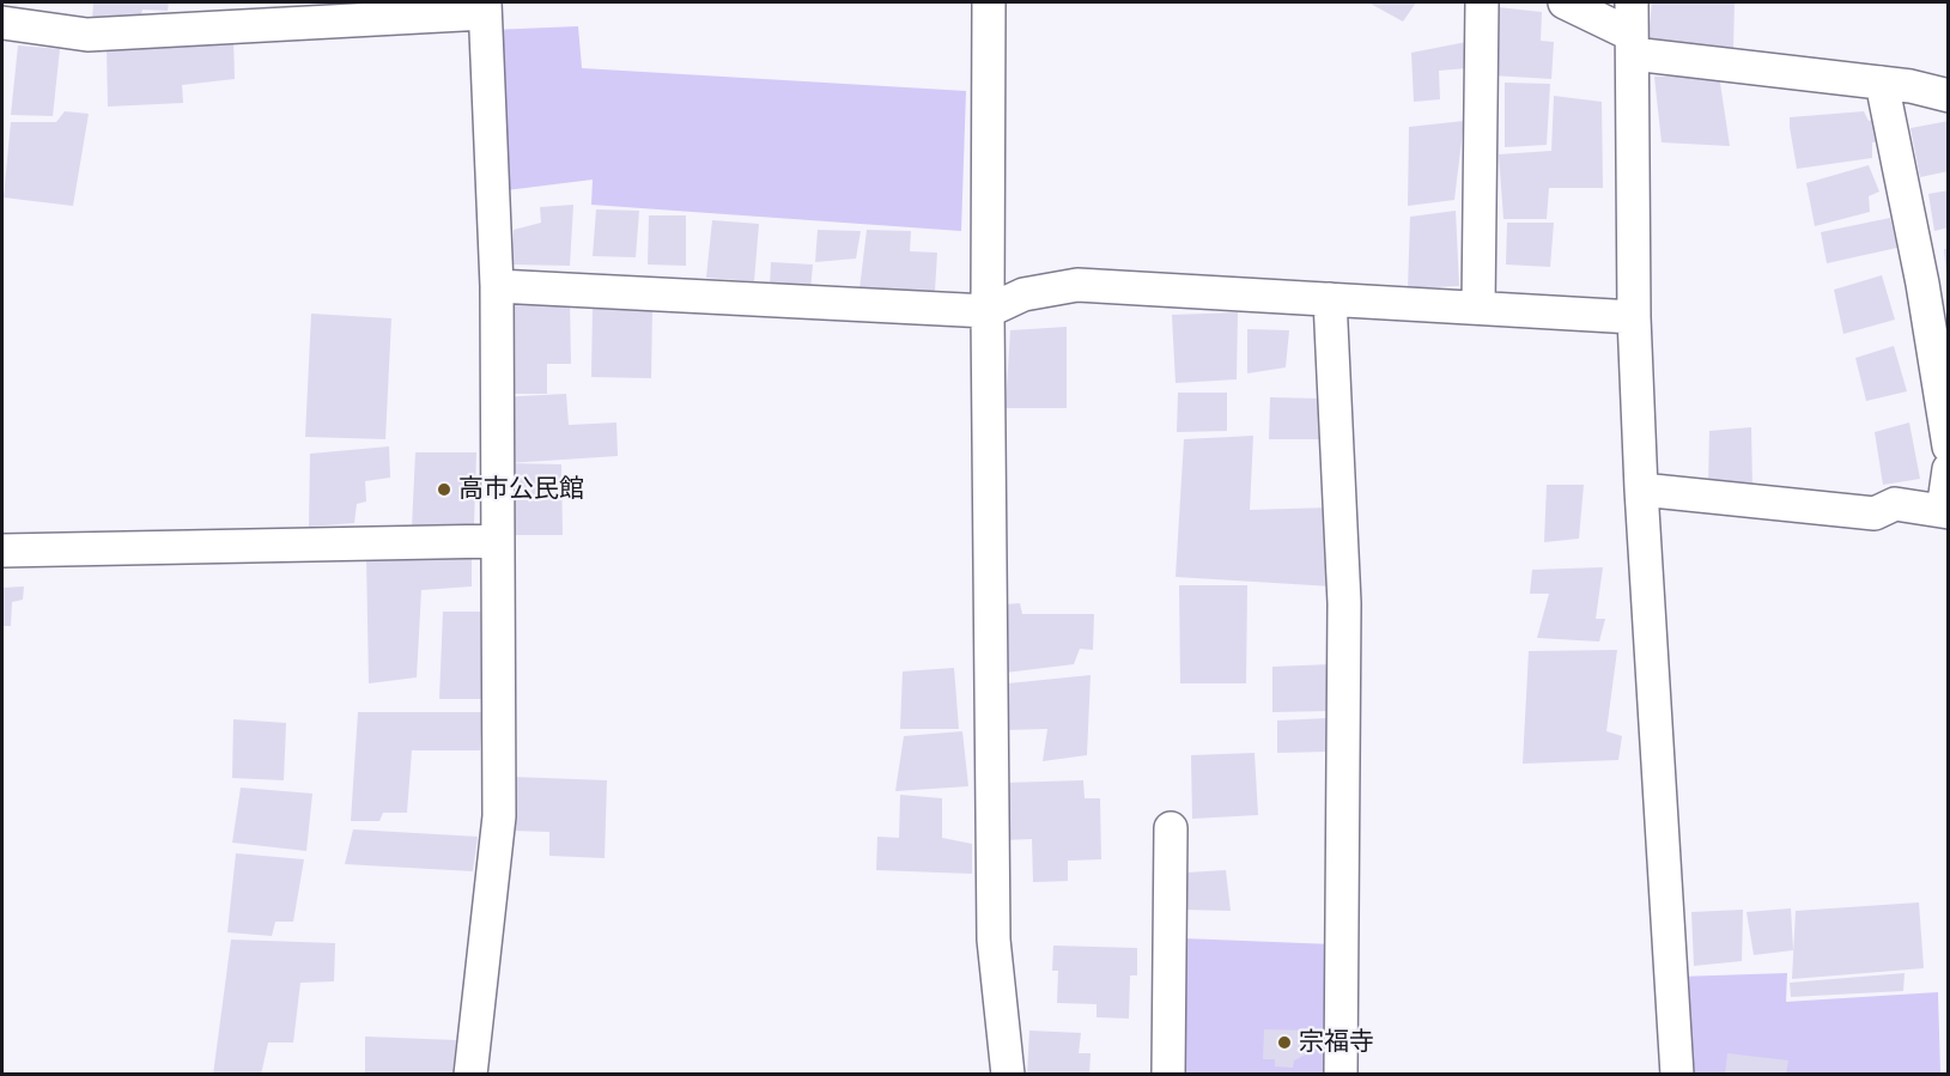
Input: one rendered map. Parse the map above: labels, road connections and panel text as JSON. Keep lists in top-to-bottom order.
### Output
{
  "places": ["高市公民館", "宗福寺"]
}
